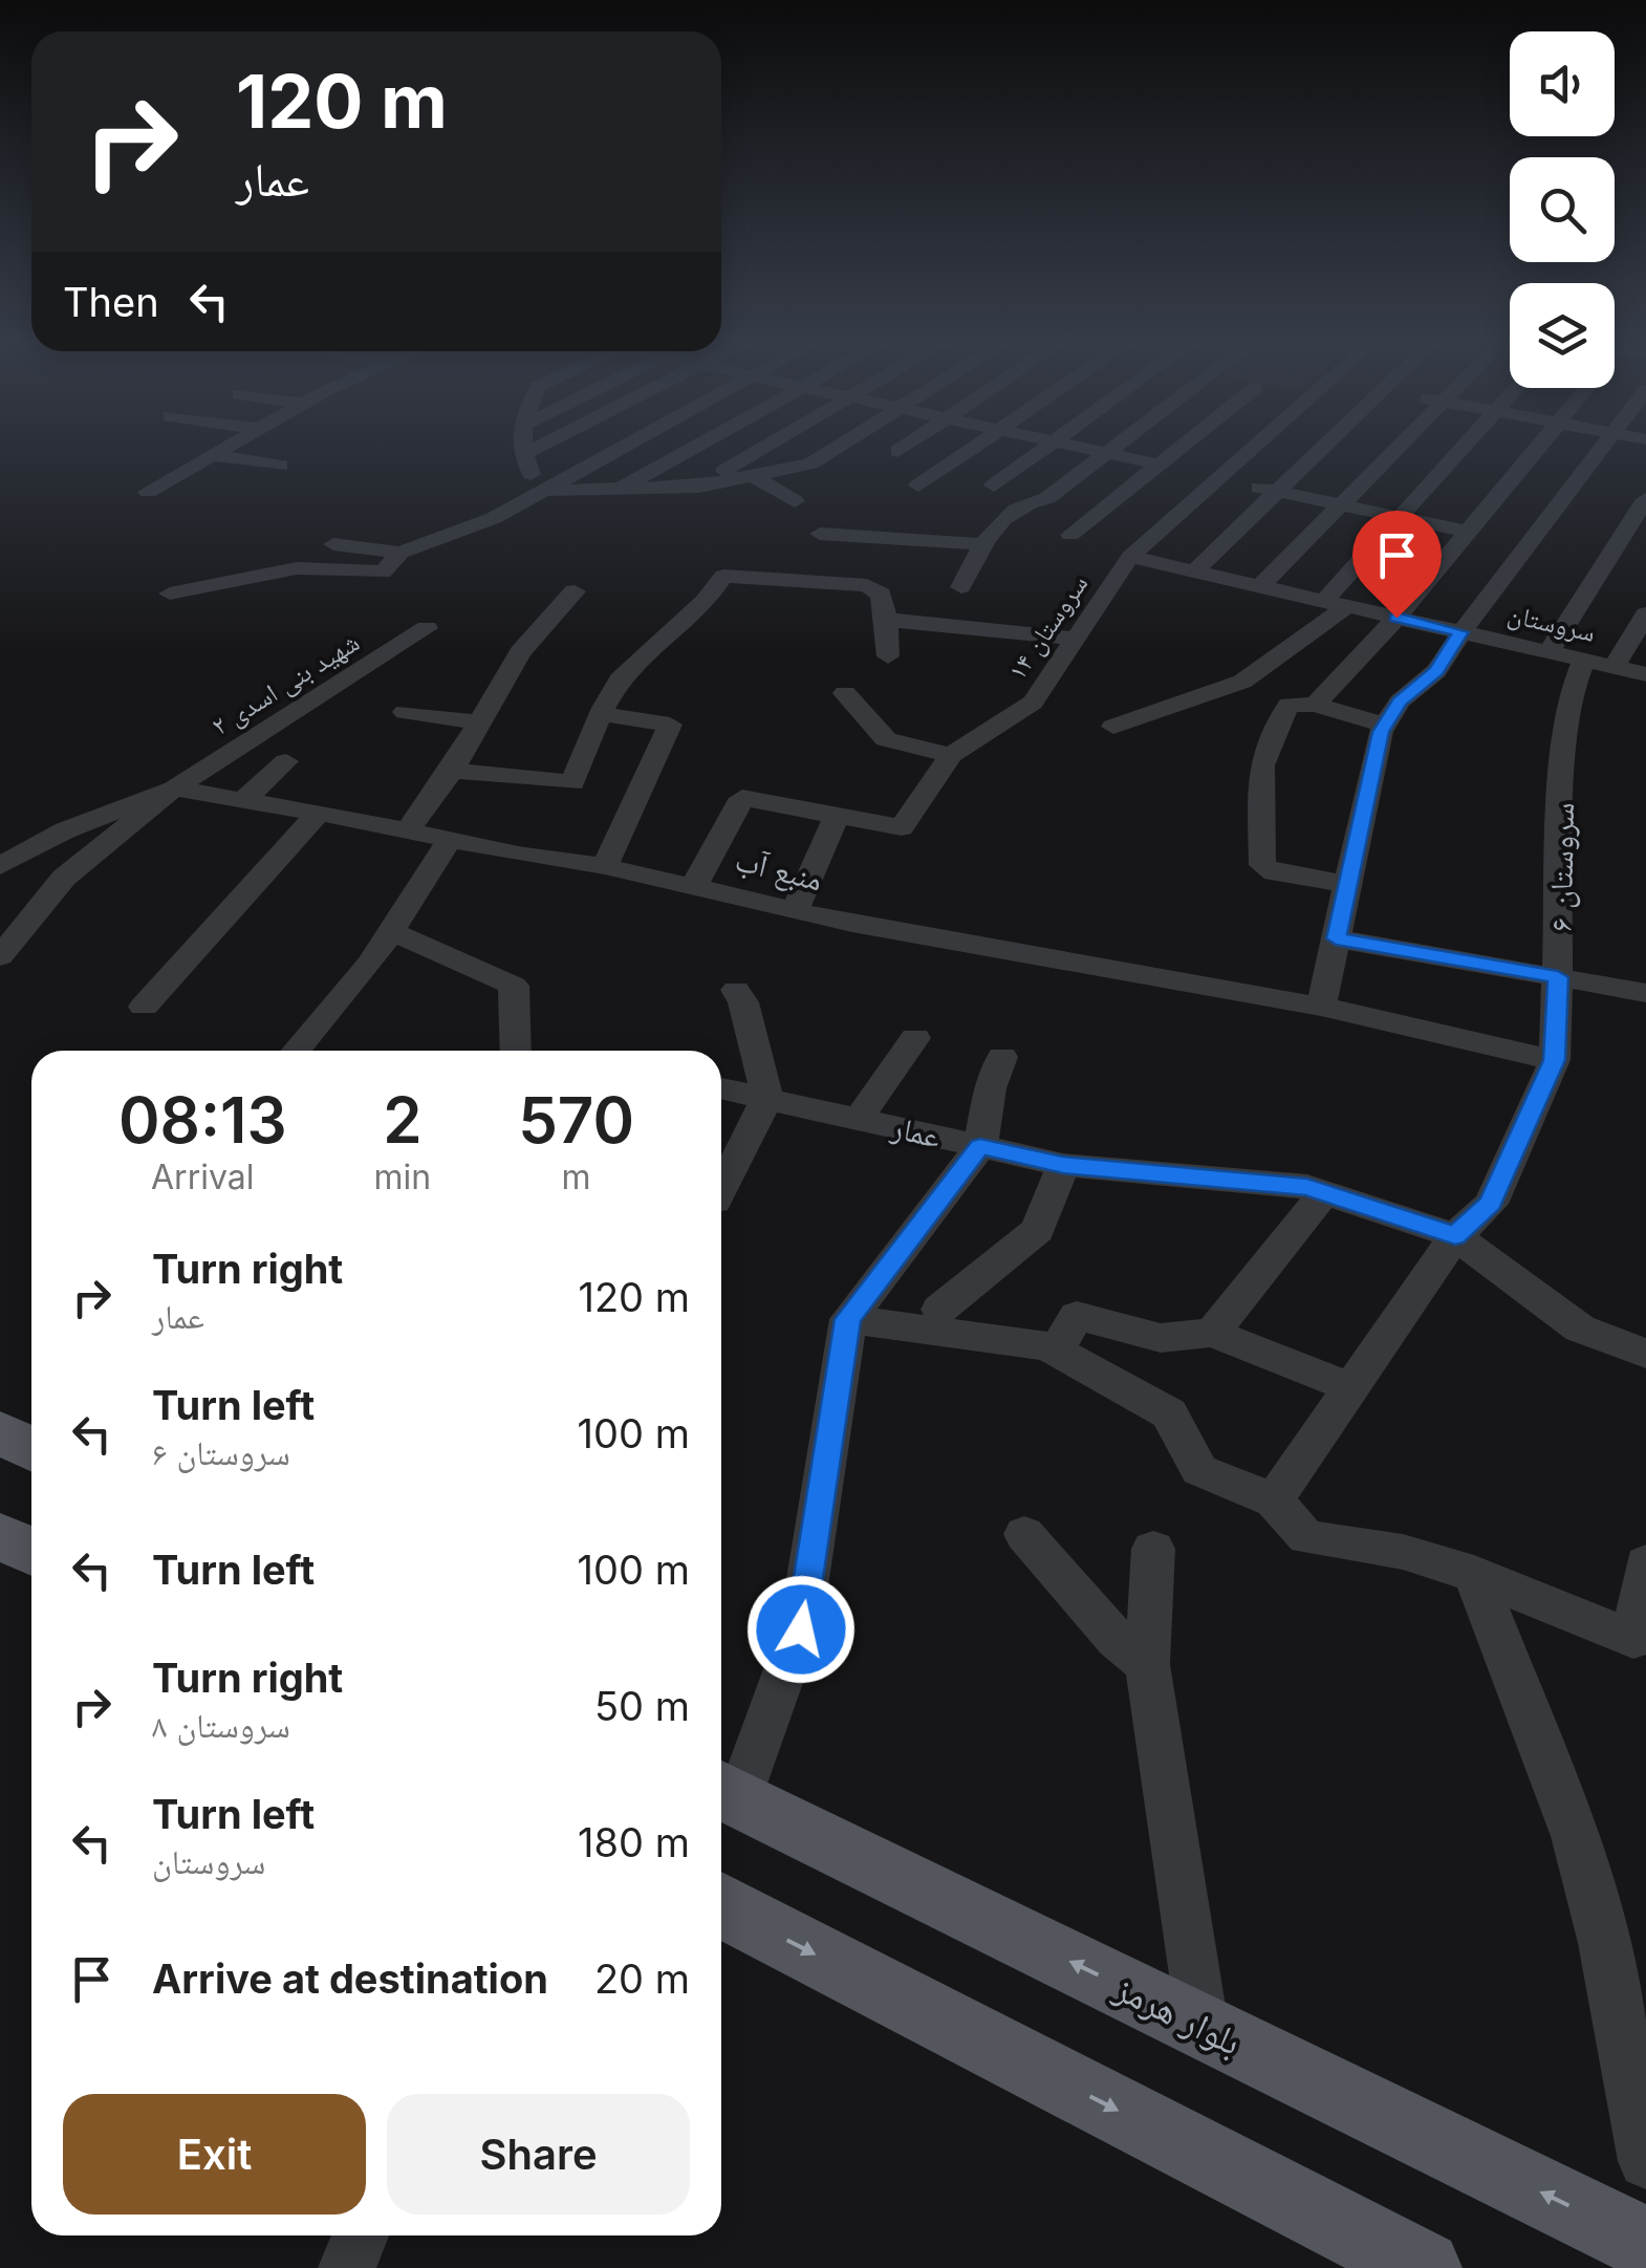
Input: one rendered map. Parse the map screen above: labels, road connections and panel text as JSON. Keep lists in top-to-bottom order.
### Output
{
  "streets": {
    "main road": ["بلوار هرمز"],
    "street": [
      "سروستان",
      "سروستان ۱۴",
      "شهید بنی اسدی ۲",
      "سروستان ۶",
      "منبع آب",
      "عمار"
    ]
  },
  "crossings": [
    ["سروستان", "سروستان ۱۴"],
    ["سروستان", "سروستان ۶"],
    ["شهید بنی اسدی ۲", "منبع آب"],
    ["سروستان ۶", "منبع آب"],
    ["سروستان ۶", "عمار"]
  ],
  "page": {
    "turn": ["120 m", "عمار"],
    "then": "Then",
    "eta": [
      "08:13",
      "Arrival",
      "2",
      "min",
      "570",
      "m"
    ],
    "list": [
      {
        "name": "Turn right",
        "note": "عمار",
        "value": "120 m"
      },
      {
        "name": "Turn left",
        "note": "سروستان ۶",
        "value": "100 m"
      },
      {
        "name": "Turn left",
        "value": "100 m"
      },
      {
        "name": "Turn right",
        "note": "سروستان ۸",
        "value": "50 m"
      },
      {
        "name": "Turn left",
        "note": "سروستان",
        "value": "180 m"
      },
      {
        "name": "Arrive at destination",
        "value": "20 m"
      }
    ],
    "buttons": ["Exit", "Share"]
  }
}
